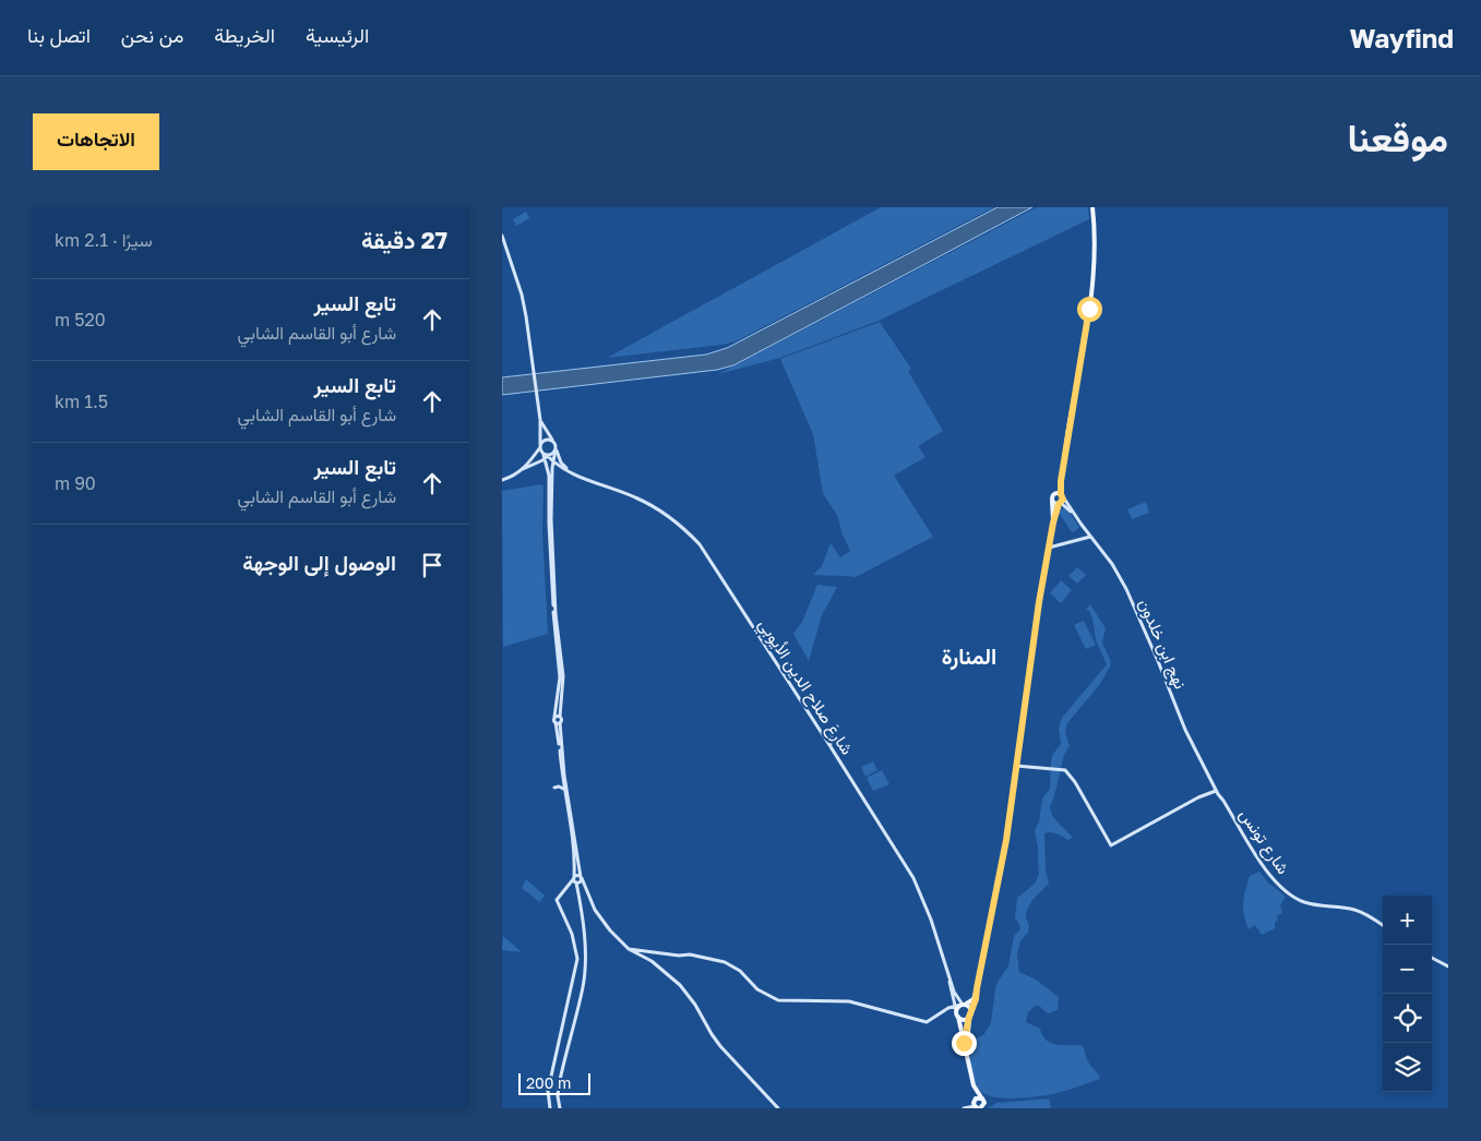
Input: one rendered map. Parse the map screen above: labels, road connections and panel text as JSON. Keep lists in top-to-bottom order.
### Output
{
  "streets": {
    "street": ["نهج ابن خلدون", "شارع صلاح الدين الأيوبي", "شارع تونس"]
  },
  "crossings": [
    ["نهج ابن خلدون", "شارع تونس"]
  ],
  "districts": ["المنارة"],
  "scale_bar": "200 m",
  "page": {
    "header": "Wayfind",
    "nav": [
      "الرئيسية",
      "الخريطة",
      "من نحن",
      "اتصل بنا"
    ],
    "title": "موقعنا",
    "buttons": "الاتجاهات",
    "heading": ["27 دقيقة", "سيرًا · 2.1 km"],
    "list": [
      ["تابع السير", "شارع أبو القاسم الشابي", "520 m"],
      ["تابع السير", "شارع أبو القاسم الشابي", "1.5 km"],
      ["تابع السير", "شارع أبو القاسم الشابي", "90 m"],
      "الوصول إلى الوجهة"
    ],
    "map_buttons": ["+", "−"],
    "scale": "200 m"
  }
}
